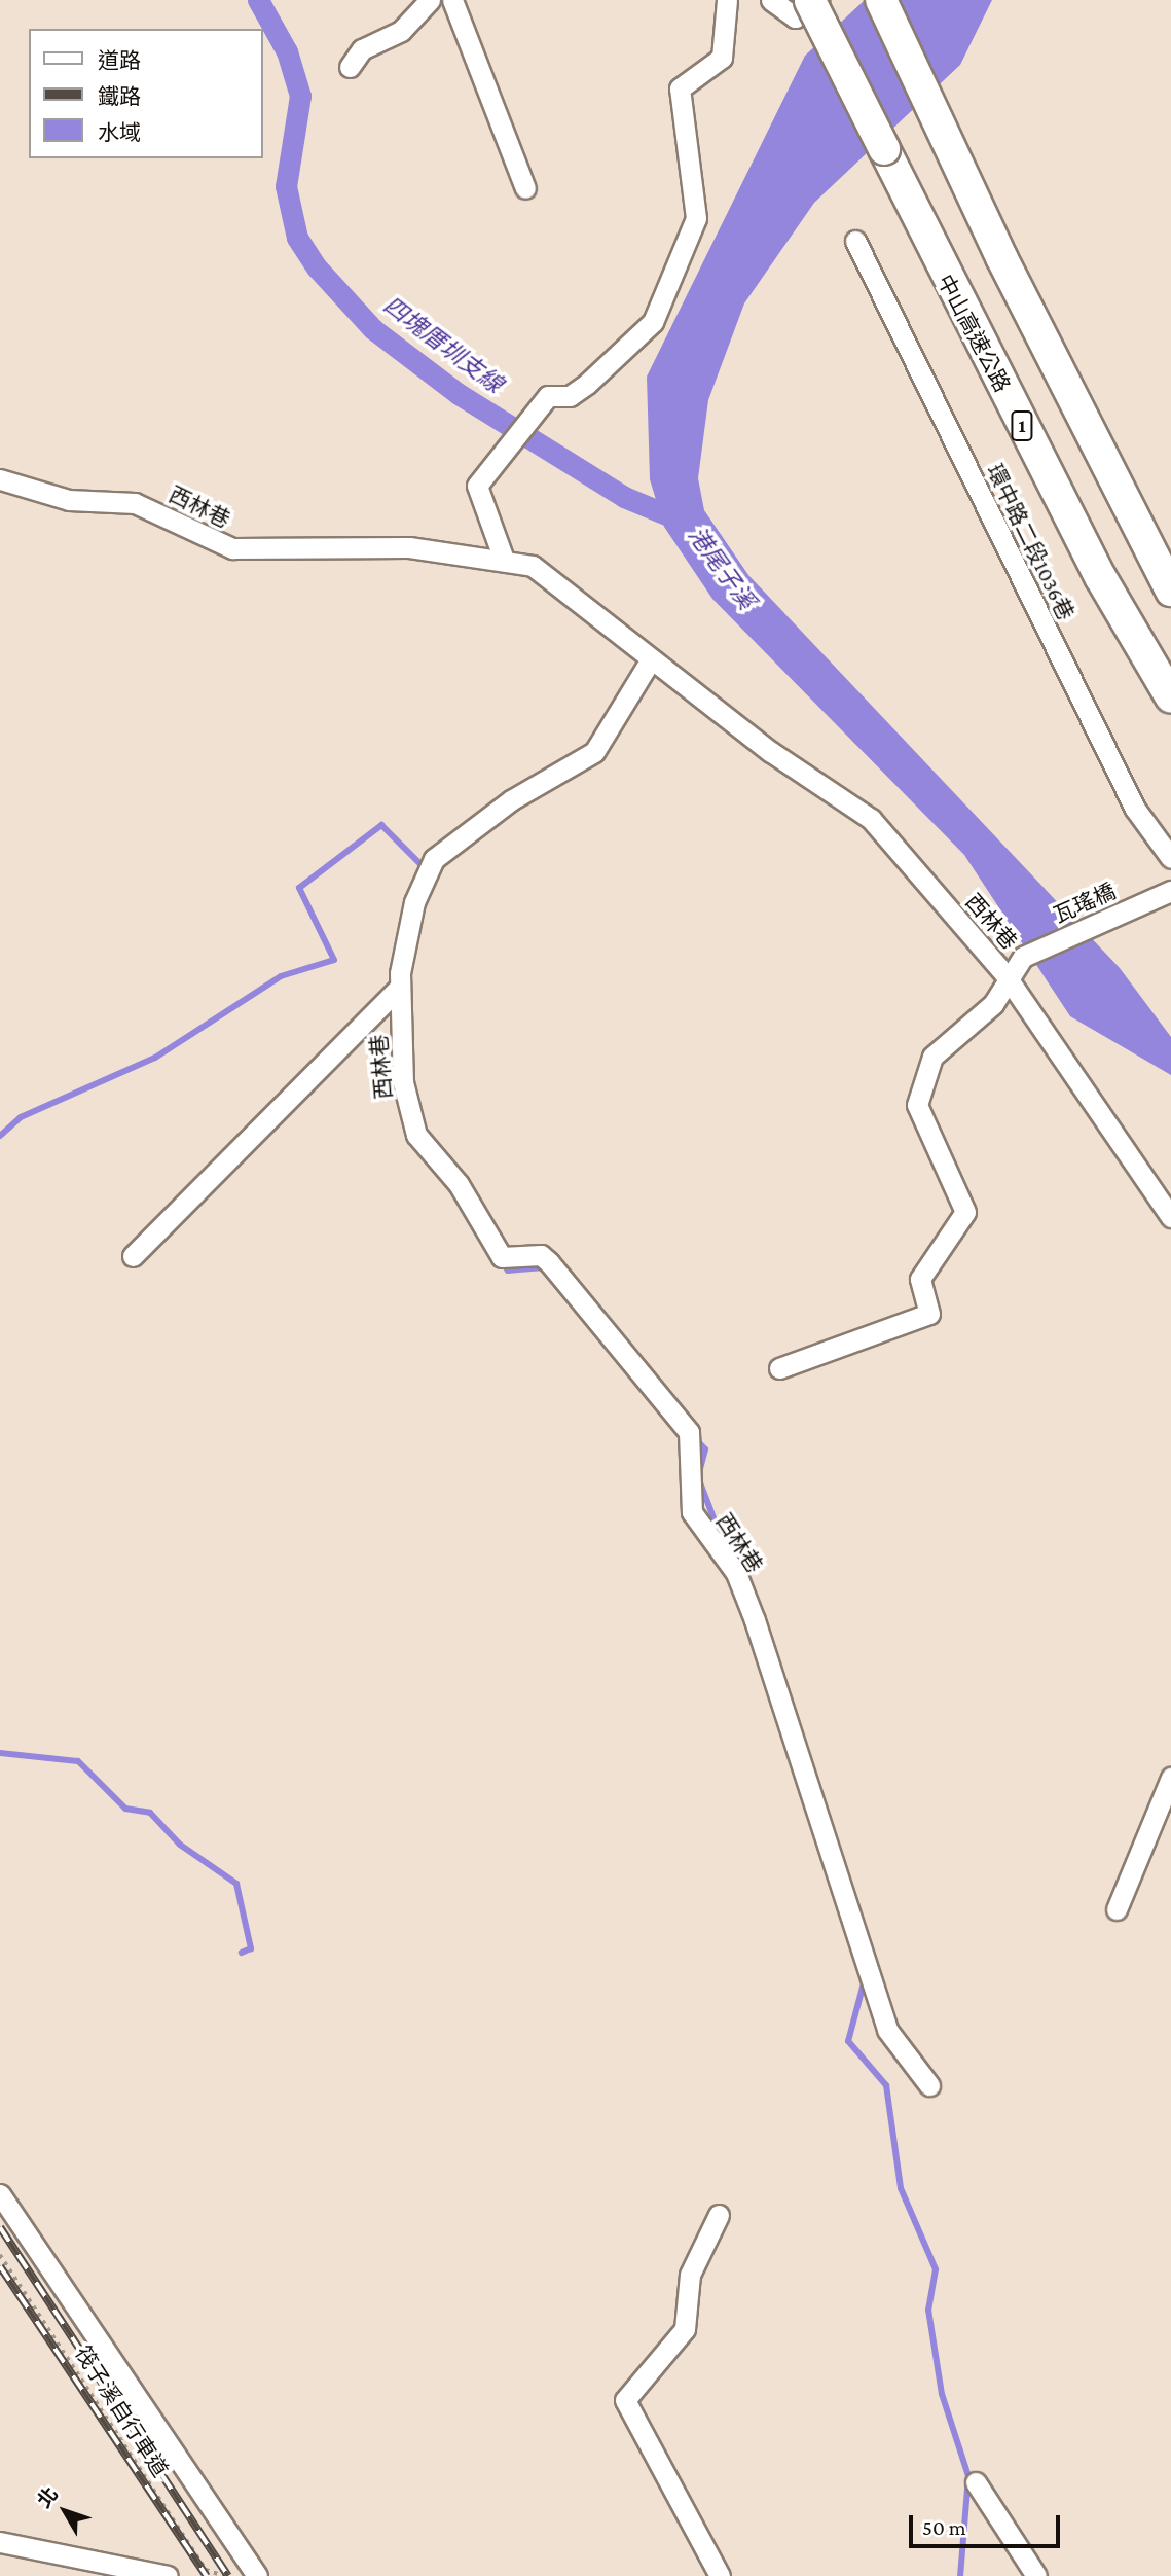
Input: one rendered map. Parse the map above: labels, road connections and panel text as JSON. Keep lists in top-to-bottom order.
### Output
{
  "streets": {
    "highway": ["中山高速公路", "1"],
    "street": ["西林巷", "環中路二段1036巷", "瓦瑤橋"],
    "path": ["筏子溪自行車道"]
  },
  "crossings": [
    ["西林巷", "瓦瑤橋"]
  ],
  "water": ["四塊厝圳支線", "港尾子溪"],
  "legend": ["道路", "鐵路", "水域"],
  "scale_bar": "50 m",
  "north": "top left"
}
